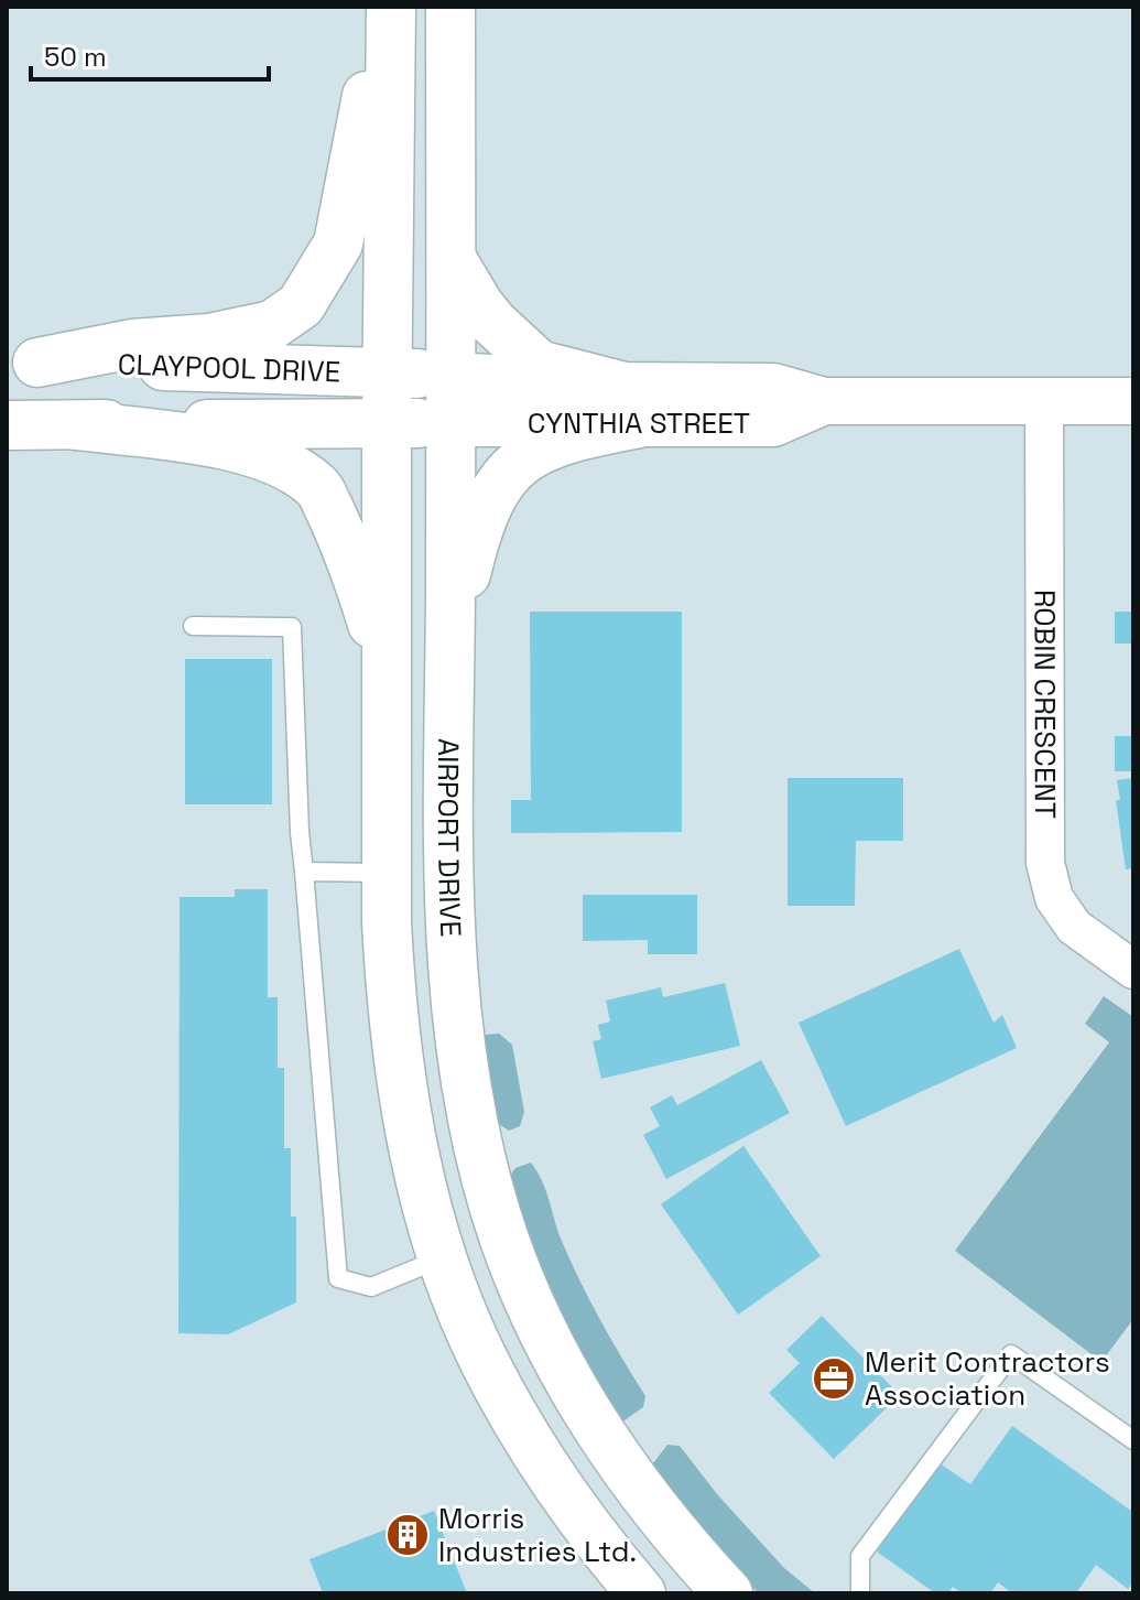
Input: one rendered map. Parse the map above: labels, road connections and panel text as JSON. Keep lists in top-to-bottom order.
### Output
{
  "streets": {
    "main road": ["CLAYPOOL DRIVE", "AIRPORT DRIVE"],
    "street": ["CYNTHIA STREET", "ROBIN CRESCENT"]
  },
  "crossings": [
    ["CLAYPOOL DRIVE", "CYNTHIA STREET"],
    ["CLAYPOOL DRIVE", "AIRPORT DRIVE"],
    ["CYNTHIA STREET", "ROBIN CRESCENT"],
    ["CYNTHIA STREET", "AIRPORT DRIVE"]
  ],
  "places": {
    "office": ["Merit Contractors Association"],
    "building": ["Morris Industries Ltd."]
  },
  "scale_bar": "50 m"
}
